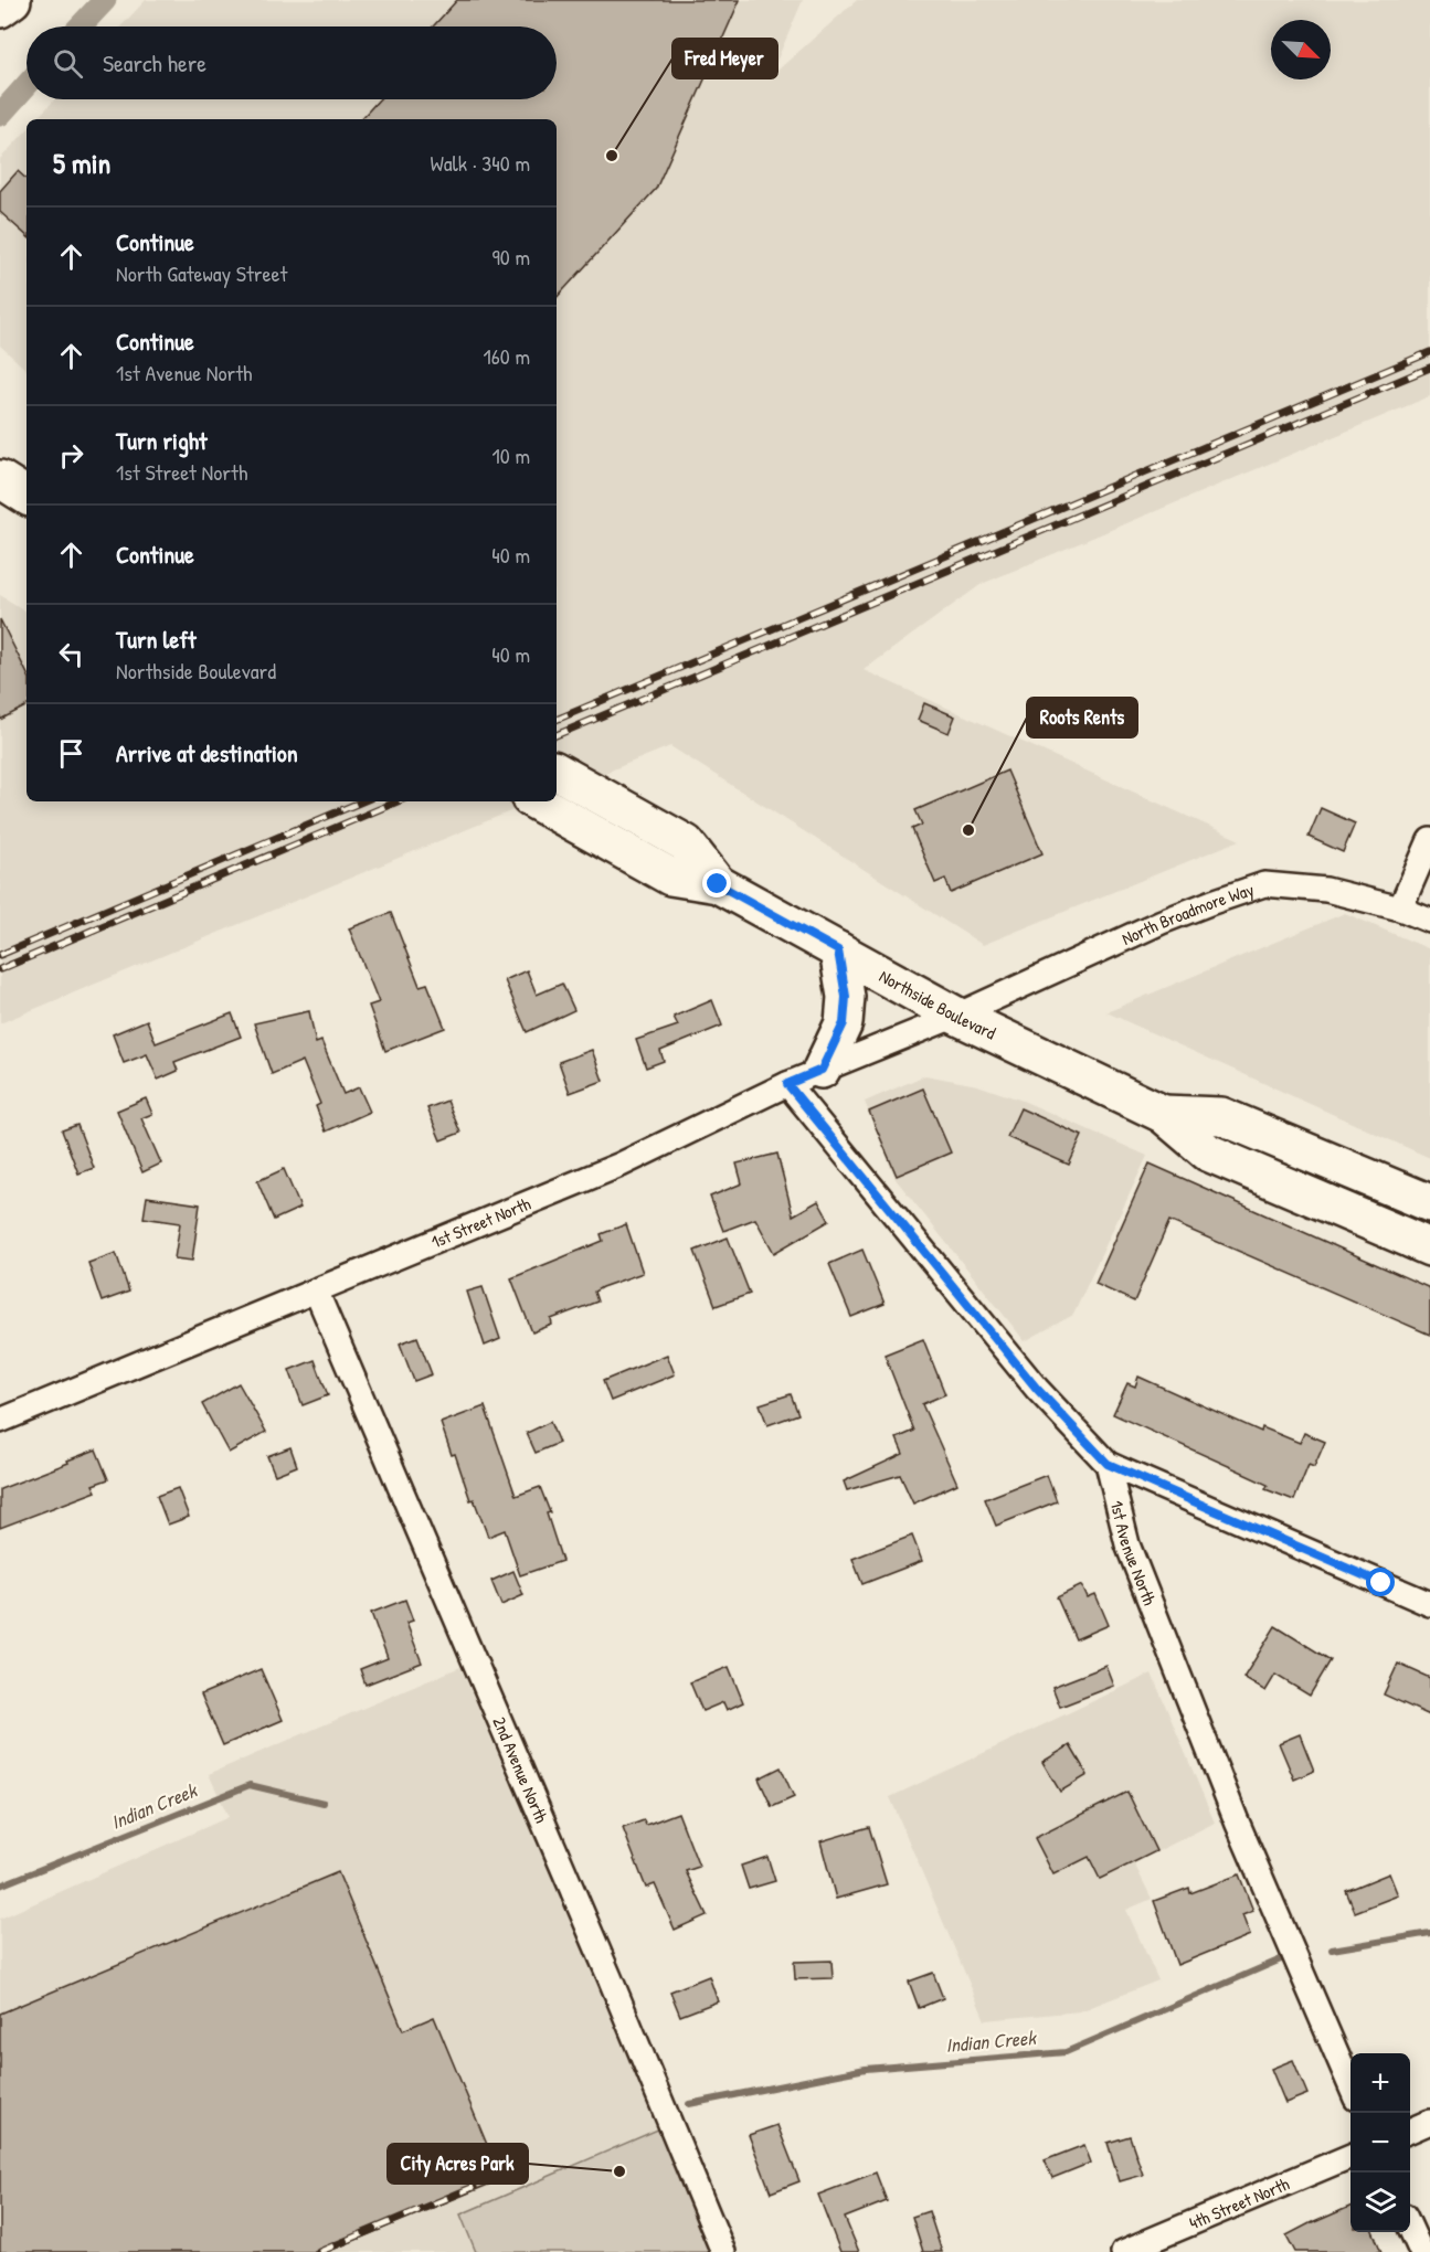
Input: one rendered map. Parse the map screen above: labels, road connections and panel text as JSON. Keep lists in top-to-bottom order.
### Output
{
  "streets": {
    "main road": ["Northside Boulevard"],
    "street": [
      "North Broadmore Way",
      "1st Street North",
      "1st Avenue North",
      "2nd Avenue North",
      "4th Street North"
    ]
  },
  "crossings": [
    ["North Broadmore Way", "Northside Boulevard"],
    ["North Broadmore Way", "1st Street North"],
    ["Northside Boulevard", "1st Street North"],
    ["1st Street North", "1st Avenue North"],
    ["1st Street North", "2nd Avenue North"]
  ],
  "water": ["Indian Creek"],
  "places": ["Fred Meyer", "Roots Rents", "City Acres Park"],
  "north": "bottom right",
  "page": {
    "search": "Search here",
    "heading": ["5 min", "Walk · 340 m"],
    "list": [
      ["Continue", "North Gateway Street", "90 m"],
      ["Continue", "1st Avenue North", "160 m"],
      ["Turn right", "1st Street North", "10 m"],
      ["Continue", "40 m"],
      ["Turn left", "Northside Boulevard", "40 m"],
      "Arrive at destination"
    ],
    "map_buttons": ["+", "−"]
  }
}
